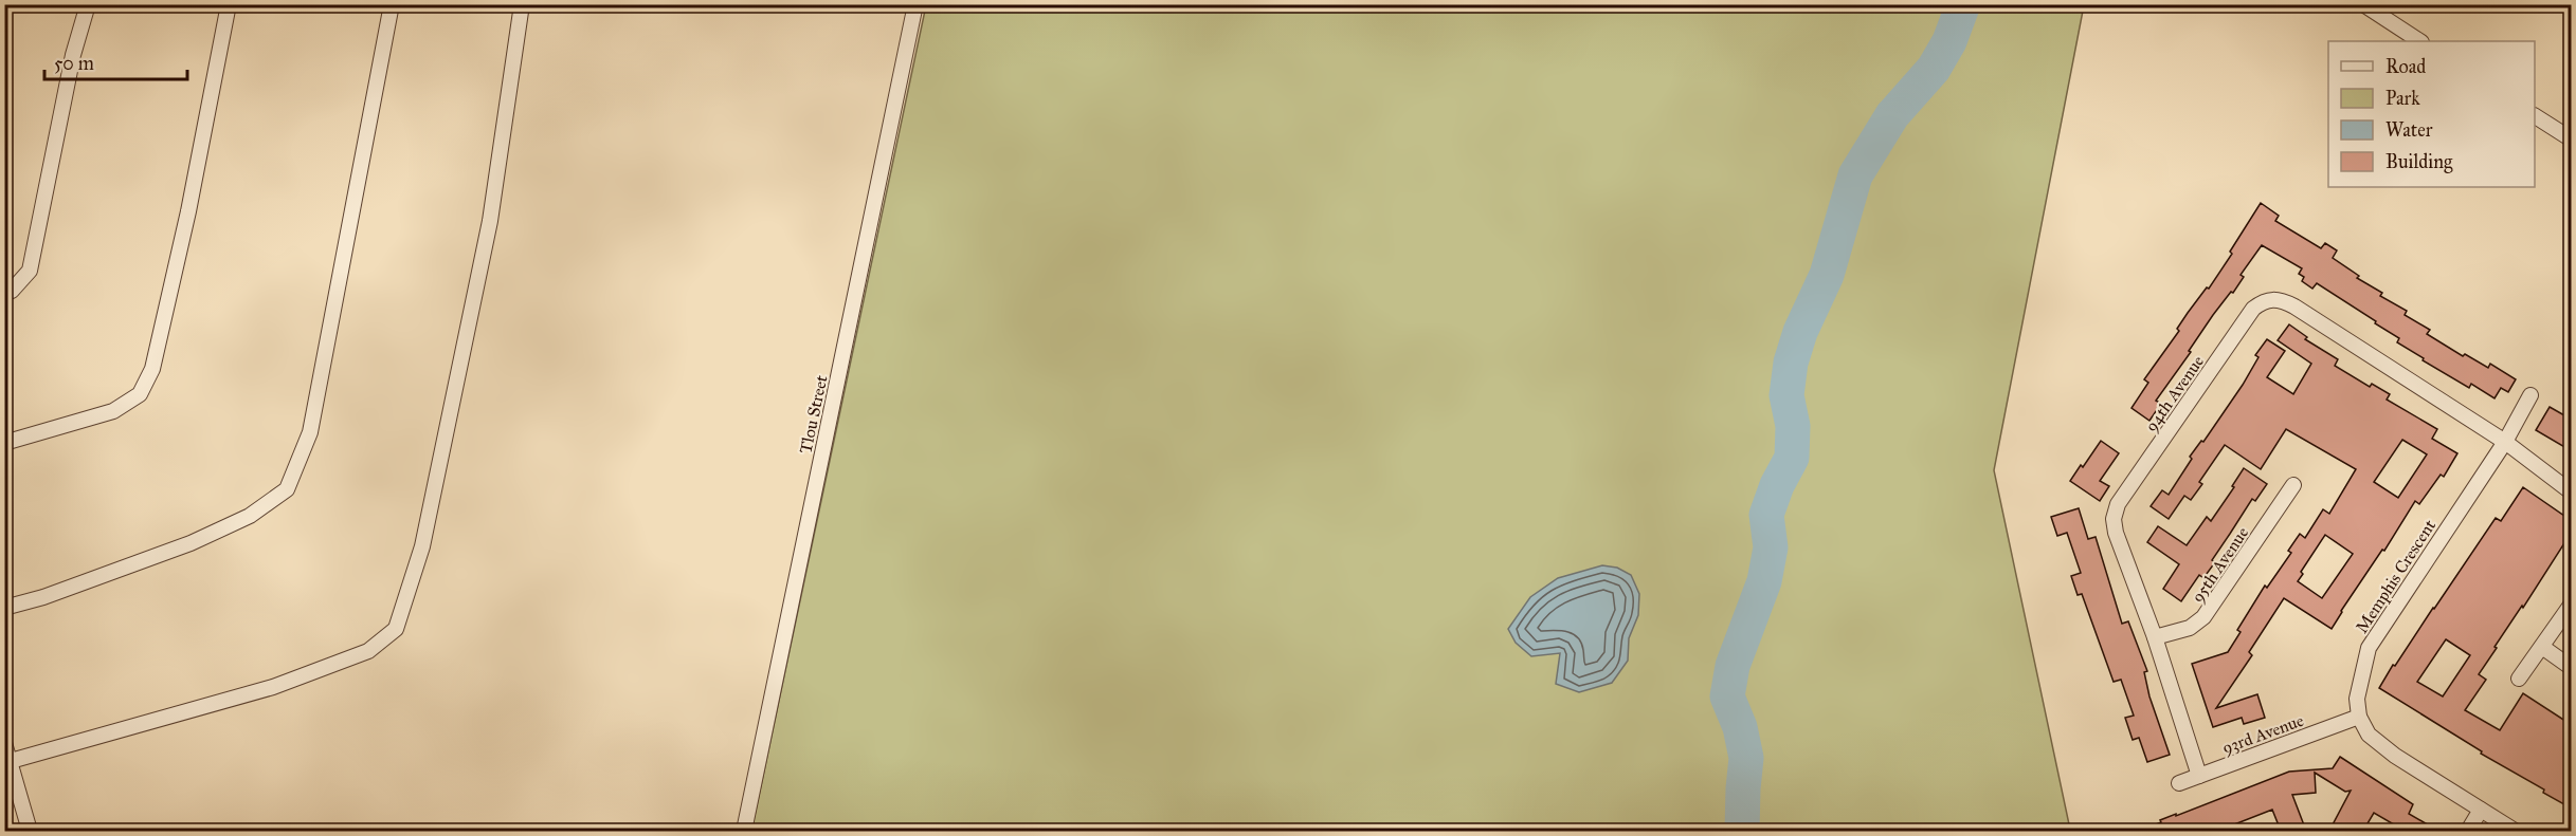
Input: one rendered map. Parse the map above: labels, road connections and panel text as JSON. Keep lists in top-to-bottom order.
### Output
{
  "streets": {
    "street": [
      "94th Avenue",
      "Tlou Street",
      "95th Avenue",
      "Memphis Crescent",
      "93rd Avenue"
    ]
  },
  "crossings": [
    ["94th Avenue", "95th Avenue"],
    ["94th Avenue", "Memphis Crescent"],
    ["94th Avenue", "93rd Avenue"],
    ["Memphis Crescent", "93rd Avenue"]
  ],
  "legend": [
    "Road",
    "Park",
    "Water",
    "Building"
  ],
  "scale_bar": "50 m"
}
